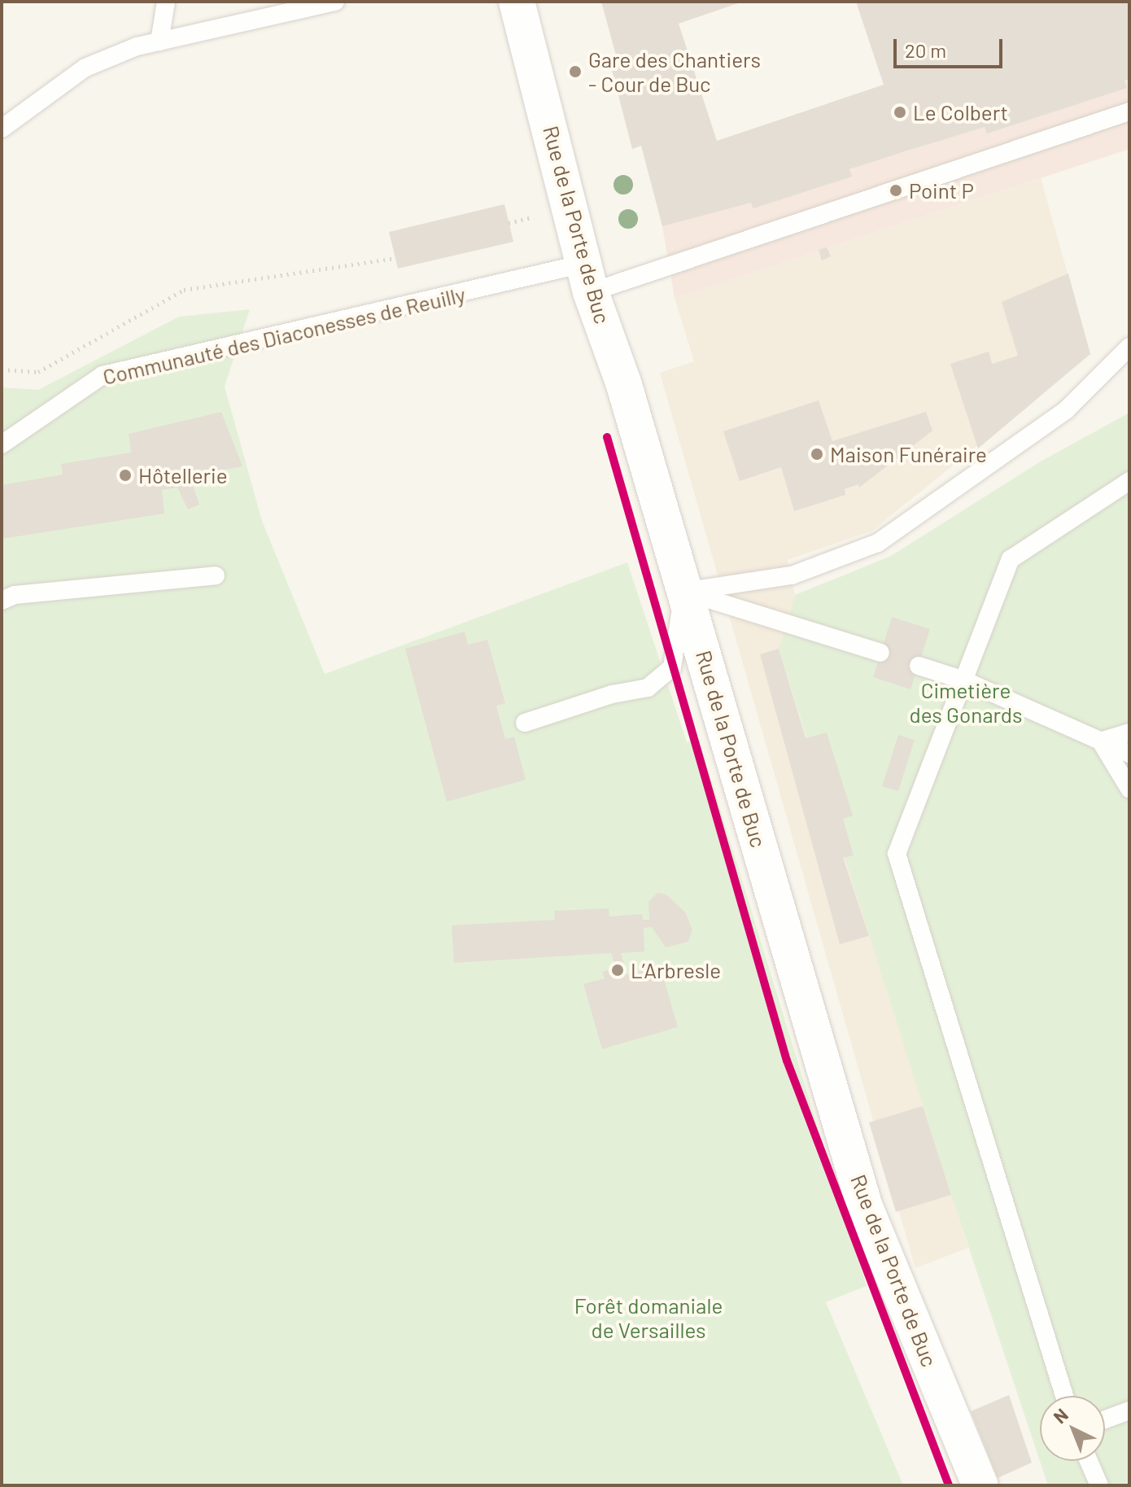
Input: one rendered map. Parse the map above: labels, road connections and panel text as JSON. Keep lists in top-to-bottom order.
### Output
{
  "streets": {
    "main road": ["Rue de la Porte de Buc"],
    "lane": ["Communauté des Diaconesses de Reuilly"]
  },
  "crossings": [
    ["Rue de la Porte de Buc", "Communauté des Diaconesses de Reuilly"]
  ],
  "parks": ["Cimetière des Gonards", "Forêt domaniale de Versailles"],
  "places": [
    "Gare des Chantiers - Cour de Buc",
    "Le Colbert",
    "Point P",
    "Maison Funéraire",
    "Hôtellerie",
    "L’Arbresle"
  ],
  "scale_bar": "20 m",
  "north": "top left"
}
